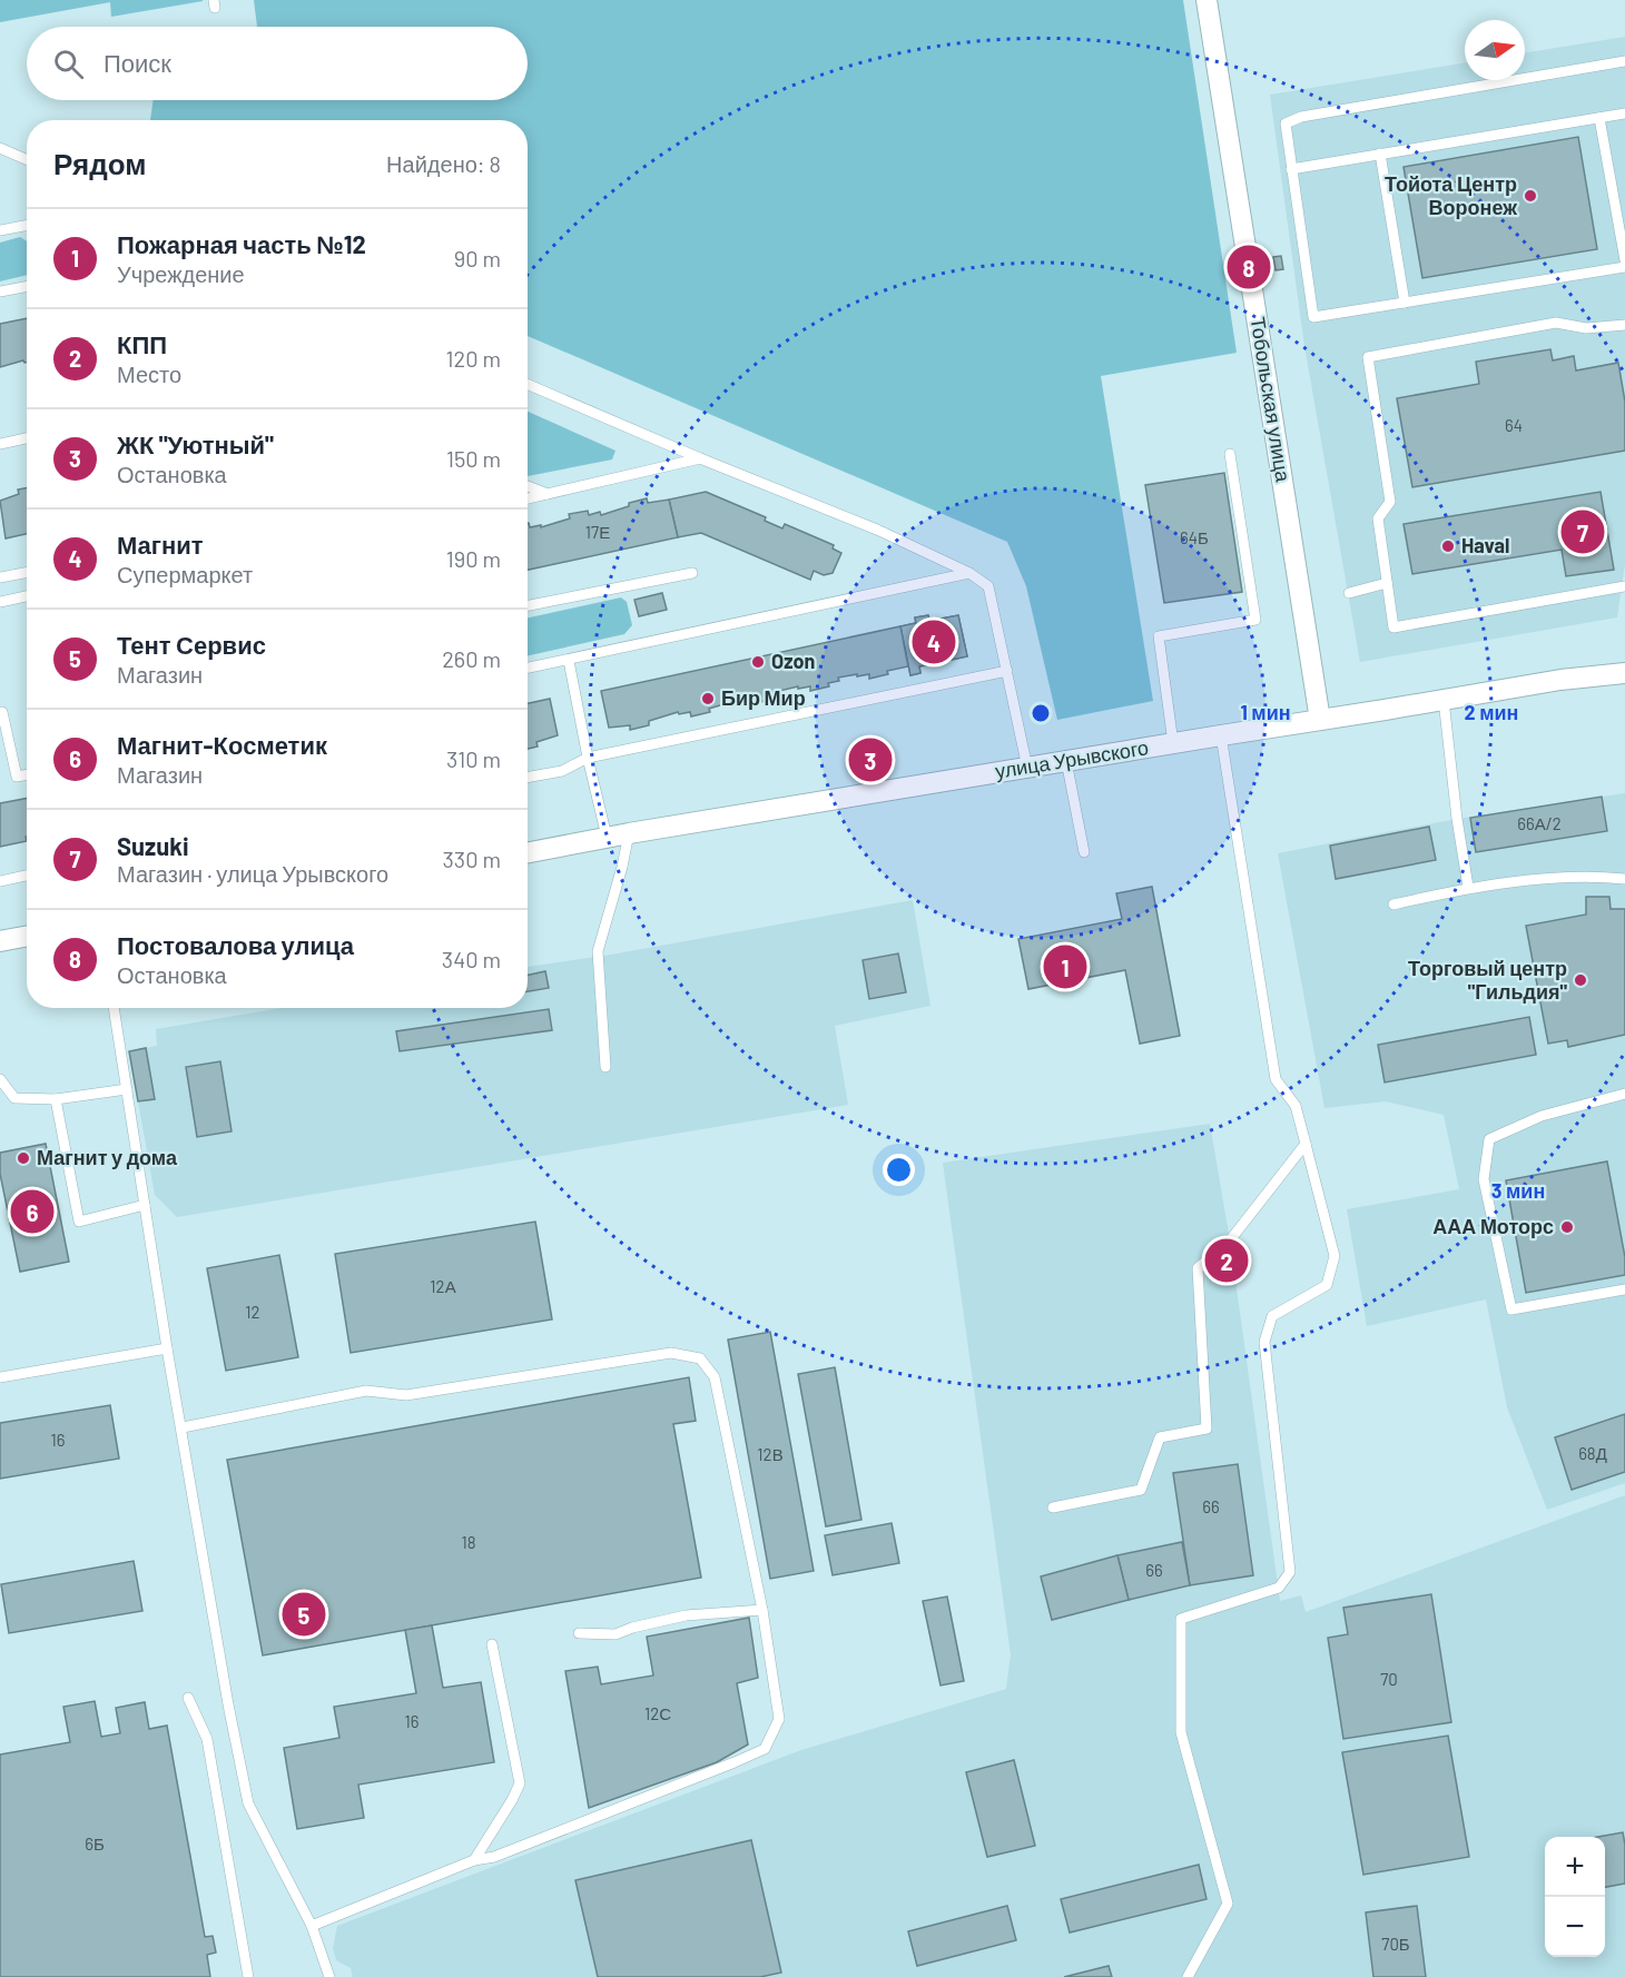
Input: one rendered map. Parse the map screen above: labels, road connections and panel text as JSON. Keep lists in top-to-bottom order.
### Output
{
  "streets": {
    "street": ["Тобольская улица", "улица Урывского"]
  },
  "crossings": [
    ["Тобольская улица", "улица Урывского"]
  ],
  "places": [
    "Тойота Центр Воронеж",
    "Haval",
    "Ozon",
    "Бир Мир",
    "Торговый центр \"Гильдия\"",
    "Магнит у дома",
    "ААА Моторс"
  ],
  "house_numbers": [
    "64",
    "17Е",
    "64Б",
    "66А/2",
    "12А",
    "12",
    "16",
    "68Д",
    "12В",
    "66",
    "18",
    "66",
    "70",
    "12С",
    "16",
    "6Б",
    "70Б"
  ],
  "north": "right",
  "page": {
    "search": "Поиск",
    "heading": ["Рядом", "Найдено: 8"],
    "list": [
      {
        "mark": "1",
        "name": "Пожарная часть №12",
        "note": "Учреждение",
        "value": "90 m"
      },
      {
        "mark": "2",
        "name": "КПП",
        "note": "Место",
        "value": "120 m"
      },
      {
        "mark": "3",
        "name": "ЖК \"Уютный\"",
        "note": "Остановка",
        "value": "150 m"
      },
      {
        "mark": "4",
        "name": "Магнит",
        "note": "Супермаркет",
        "value": "190 m"
      },
      {
        "mark": "5",
        "name": "Тент Сервис",
        "note": "Магазин",
        "value": "260 m"
      },
      {
        "mark": "6",
        "name": "Магнит-Косметик",
        "note": "Магазин",
        "value": "310 m"
      },
      {
        "mark": "7",
        "name": "Suzuki",
        "note": "Магазин · улица Урывского",
        "value": "330 m"
      },
      {
        "mark": "8",
        "name": "Постовалова улица",
        "note": "Остановка",
        "value": "340 m"
      }
    ],
    "pins": [
      "8",
      "7",
      "4",
      "3",
      "1",
      "6",
      "2",
      "5"
    ],
    "map_buttons": ["+", "−"]
  },
  "rings": ["1 мин", "2 мин", "3 мин"]
}
